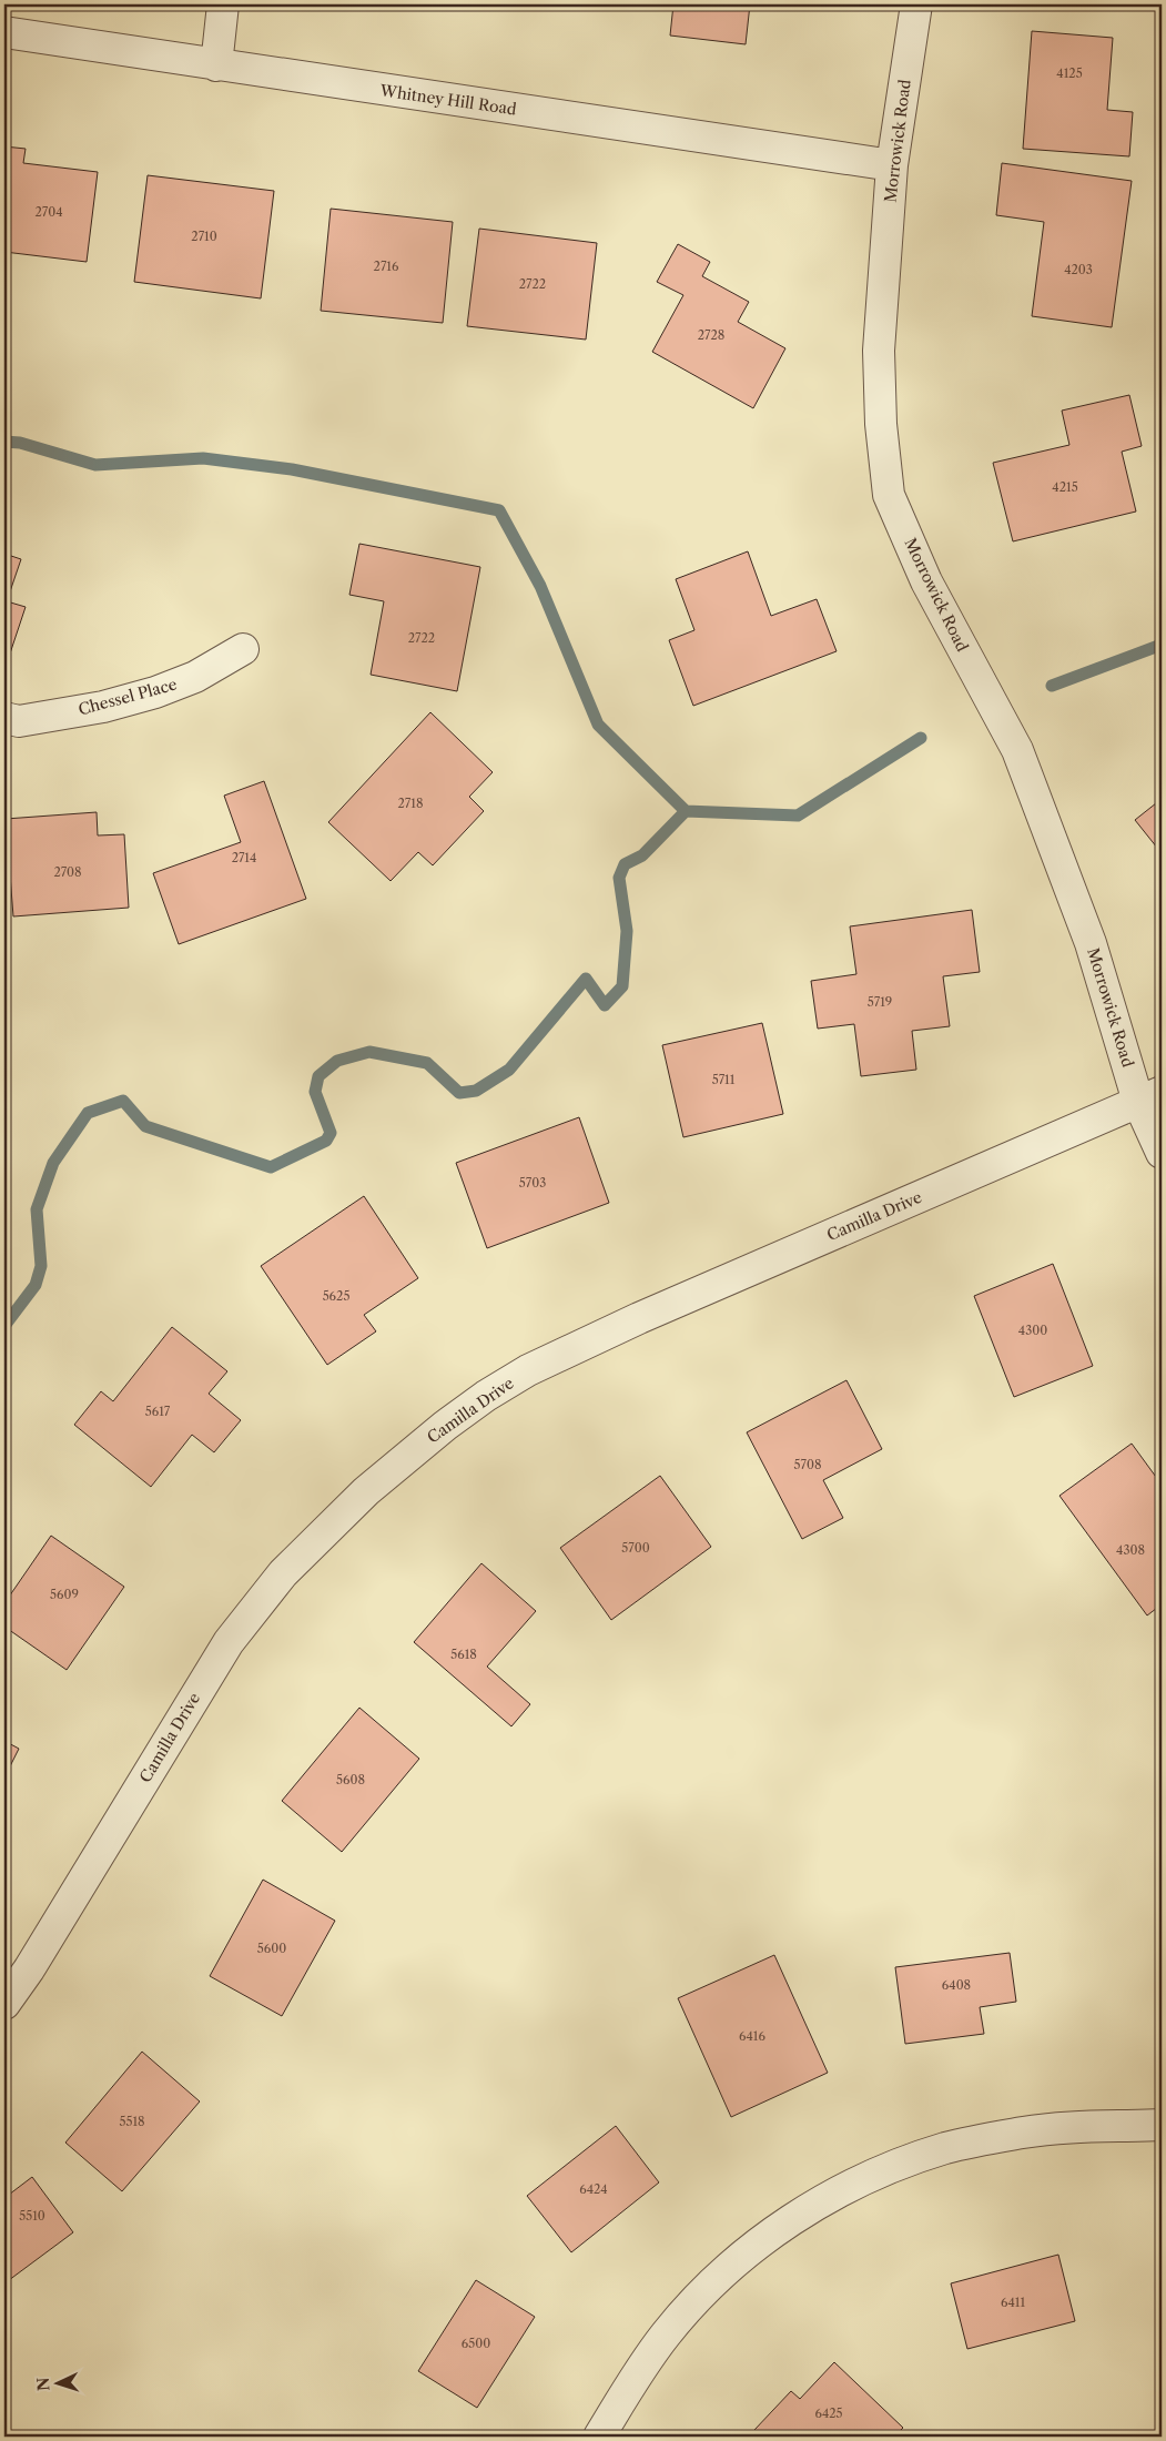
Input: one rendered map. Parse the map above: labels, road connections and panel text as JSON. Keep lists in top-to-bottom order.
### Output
{
  "streets": {
    "street": [
      "Whitney Hill Road",
      "Morrowick Road",
      "Chessel Place",
      "Camilla Drive"
    ]
  },
  "crossings": [
    ["Whitney Hill Road", "Morrowick Road"],
    ["Morrowick Road", "Camilla Drive"]
  ],
  "house_numbers": [
    "4125",
    "2704",
    "2710",
    "2716",
    "4203",
    "2722",
    "2728",
    "4215",
    "2722",
    "2718",
    "2714",
    "2708",
    "5719",
    "5711",
    "5703",
    "5625",
    "4300",
    "5617",
    "5708",
    "5700",
    "4308",
    "5609",
    "5618",
    "5608",
    "5600",
    "6408",
    "6416",
    "5518",
    "6424",
    "5510",
    "6411",
    "6500",
    "6425"
  ],
  "north": "left"
}
